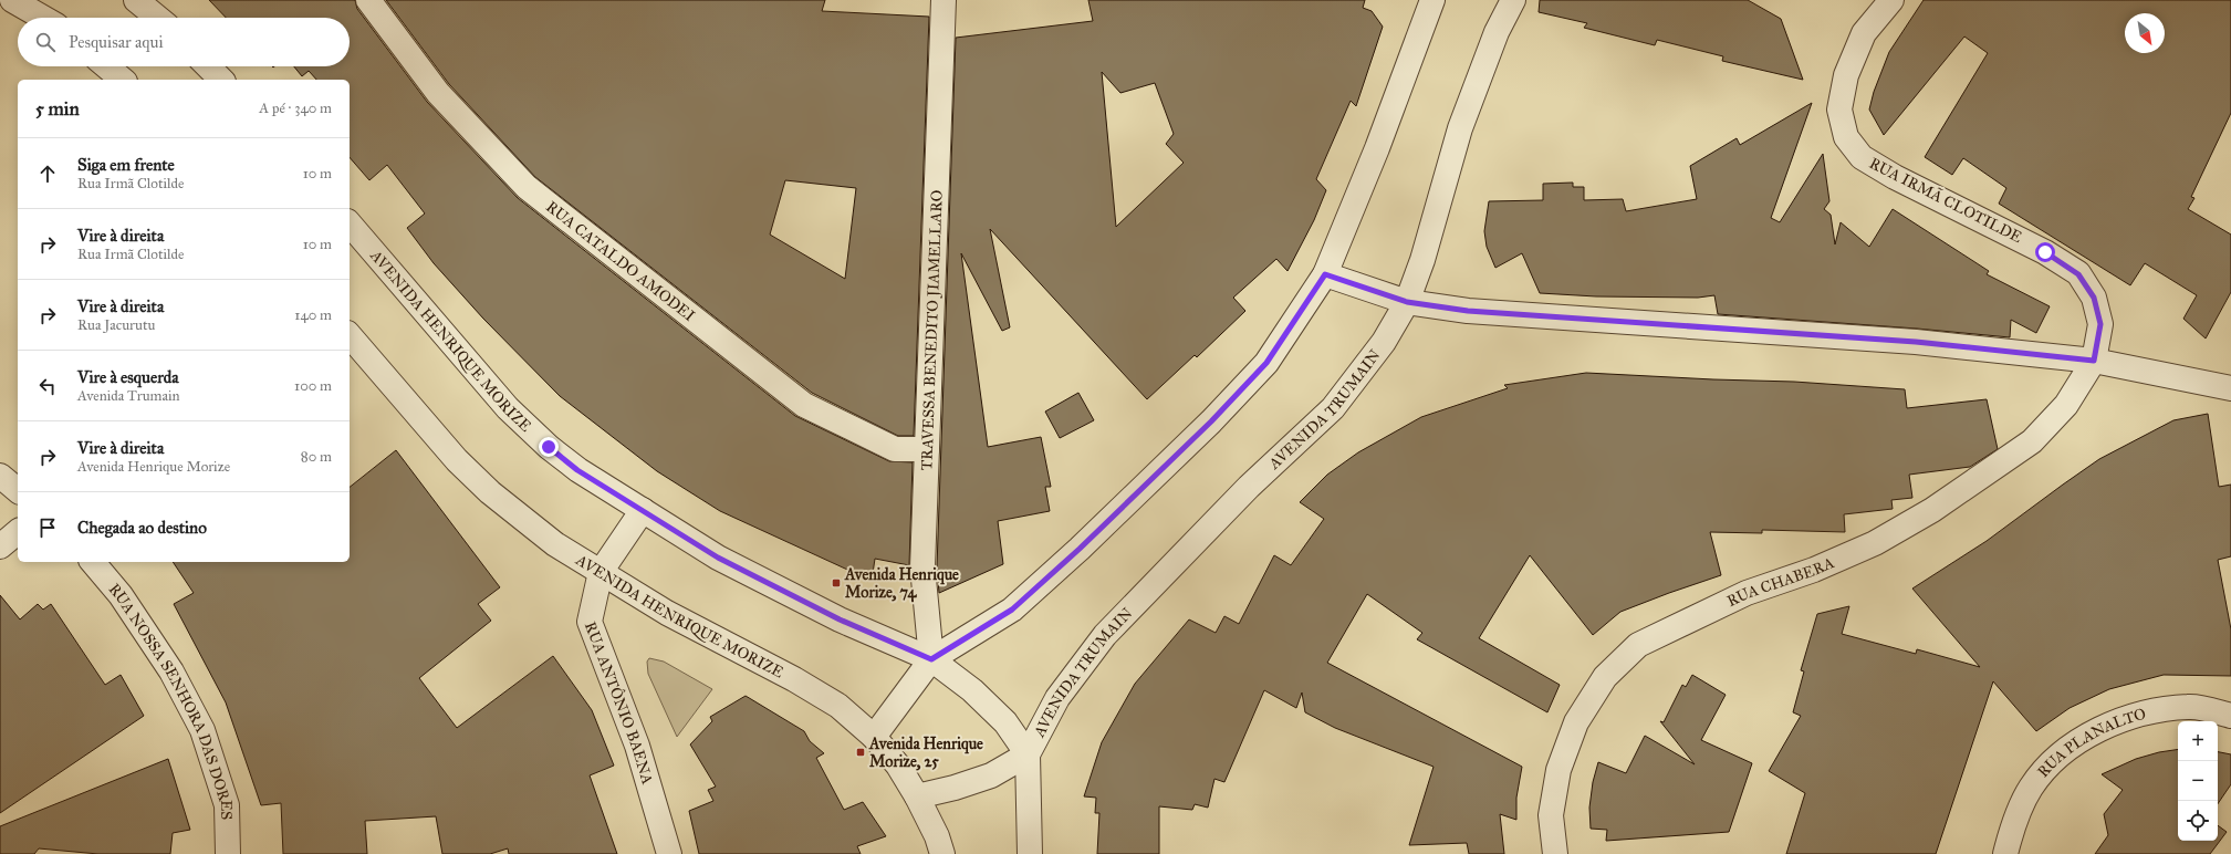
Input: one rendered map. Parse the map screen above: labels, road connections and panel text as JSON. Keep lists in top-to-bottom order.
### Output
{
  "streets": {
    "street": [
      "RUA IRMÃ CLOTILDE",
      "RUA CATALDO AMODEI",
      "TRAVESSA BENEDITO JIAMELLARO",
      "AVENIDA HENRIQUE MORIZE",
      "AVENIDA TRUMAIN",
      "RUA CHABERA",
      "RUA ANTÔNIO BAENA",
      "RUA NOSSA SENHORA DAS DORES",
      "RUA PLANALTO"
    ]
  },
  "crossings": [
    ["RUA IRMÃ CLOTILDE", "RUA CHABERA"],
    ["RUA CATALDO AMODEI", "TRAVESSA BENEDITO JIAMELLARO"],
    ["TRAVESSA BENEDITO JIAMELLARO", "AVENIDA HENRIQUE MORIZE"],
    ["TRAVESSA BENEDITO JIAMELLARO", "AVENIDA TRUMAIN"],
    ["AVENIDA HENRIQUE MORIZE", "AVENIDA TRUMAIN"],
    ["AVENIDA HENRIQUE MORIZE", "RUA ANTÔNIO BAENA"]
  ],
  "places": {
    "transit": ["Avenida Henrique Morize, 74", "Avenida Henrique Morize, 25"]
  },
  "north": "bottom right",
  "page": {
    "search": "Pesquisar aqui",
    "heading": ["5 min", "A pé · 340 m"],
    "list": [
      ["Siga em frente", "Rua Irmã Clotilde", "10 m"],
      ["Vire à direita", "Rua Irmã Clotilde", "10 m"],
      ["Vire à direita", "Rua Jacurutu", "140 m"],
      ["Vire à esquerda", "Avenida Trumain", "100 m"],
      ["Vire à direita", "Avenida Henrique Morize", "80 m"],
      "Chegada ao destino"
    ],
    "map_buttons": ["+", "−"]
  }
}
